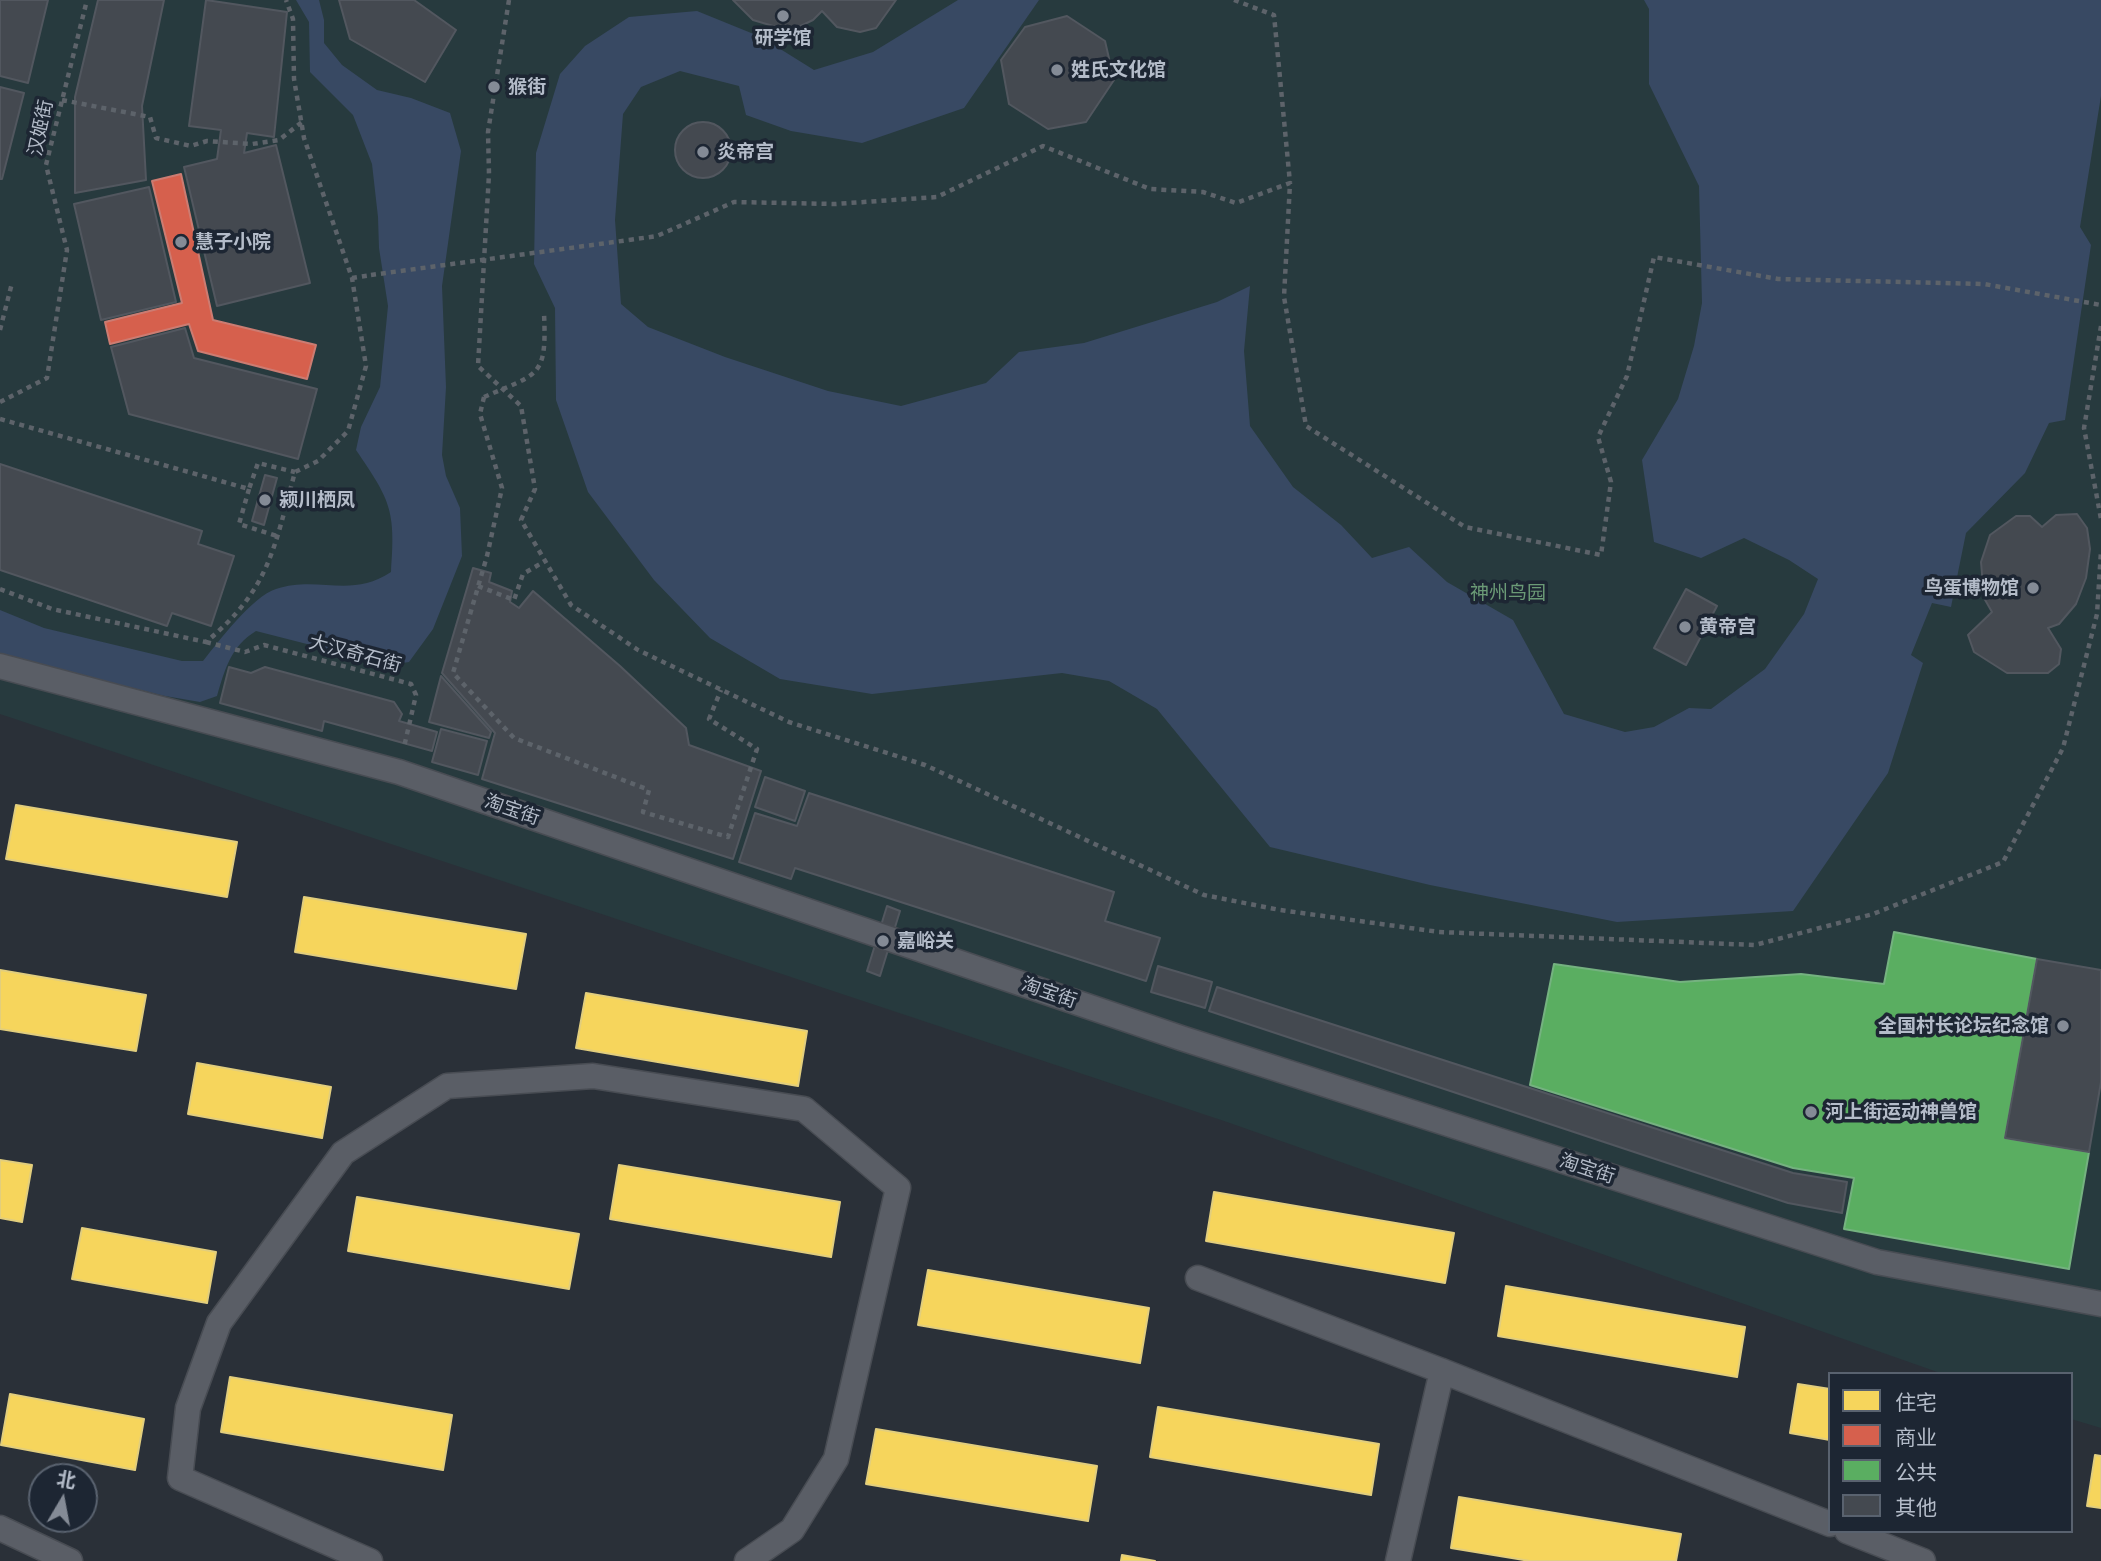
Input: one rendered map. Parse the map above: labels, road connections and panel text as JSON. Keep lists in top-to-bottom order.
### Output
{
  "streets": {
    "street": ["淘宝街"],
    "path": ["汉姬街", "大汉奇石街"]
  },
  "crossings": [
    ["大汉奇石街", "淘宝街"]
  ],
  "parks": ["神州鸟园"],
  "places": [
    "研学馆",
    "姓氏文化馆",
    "猴街",
    "炎帝宫",
    "慧子小院",
    "颍川栖凤",
    "鸟蛋博物馆",
    "黄帝宫",
    "嘉峪关",
    "全国村长论坛纪念馆",
    "河上街运动神兽馆"
  ],
  "legend": [
    "住宅",
    "商业",
    "公共",
    "其他"
  ],
  "north": "top"
}
